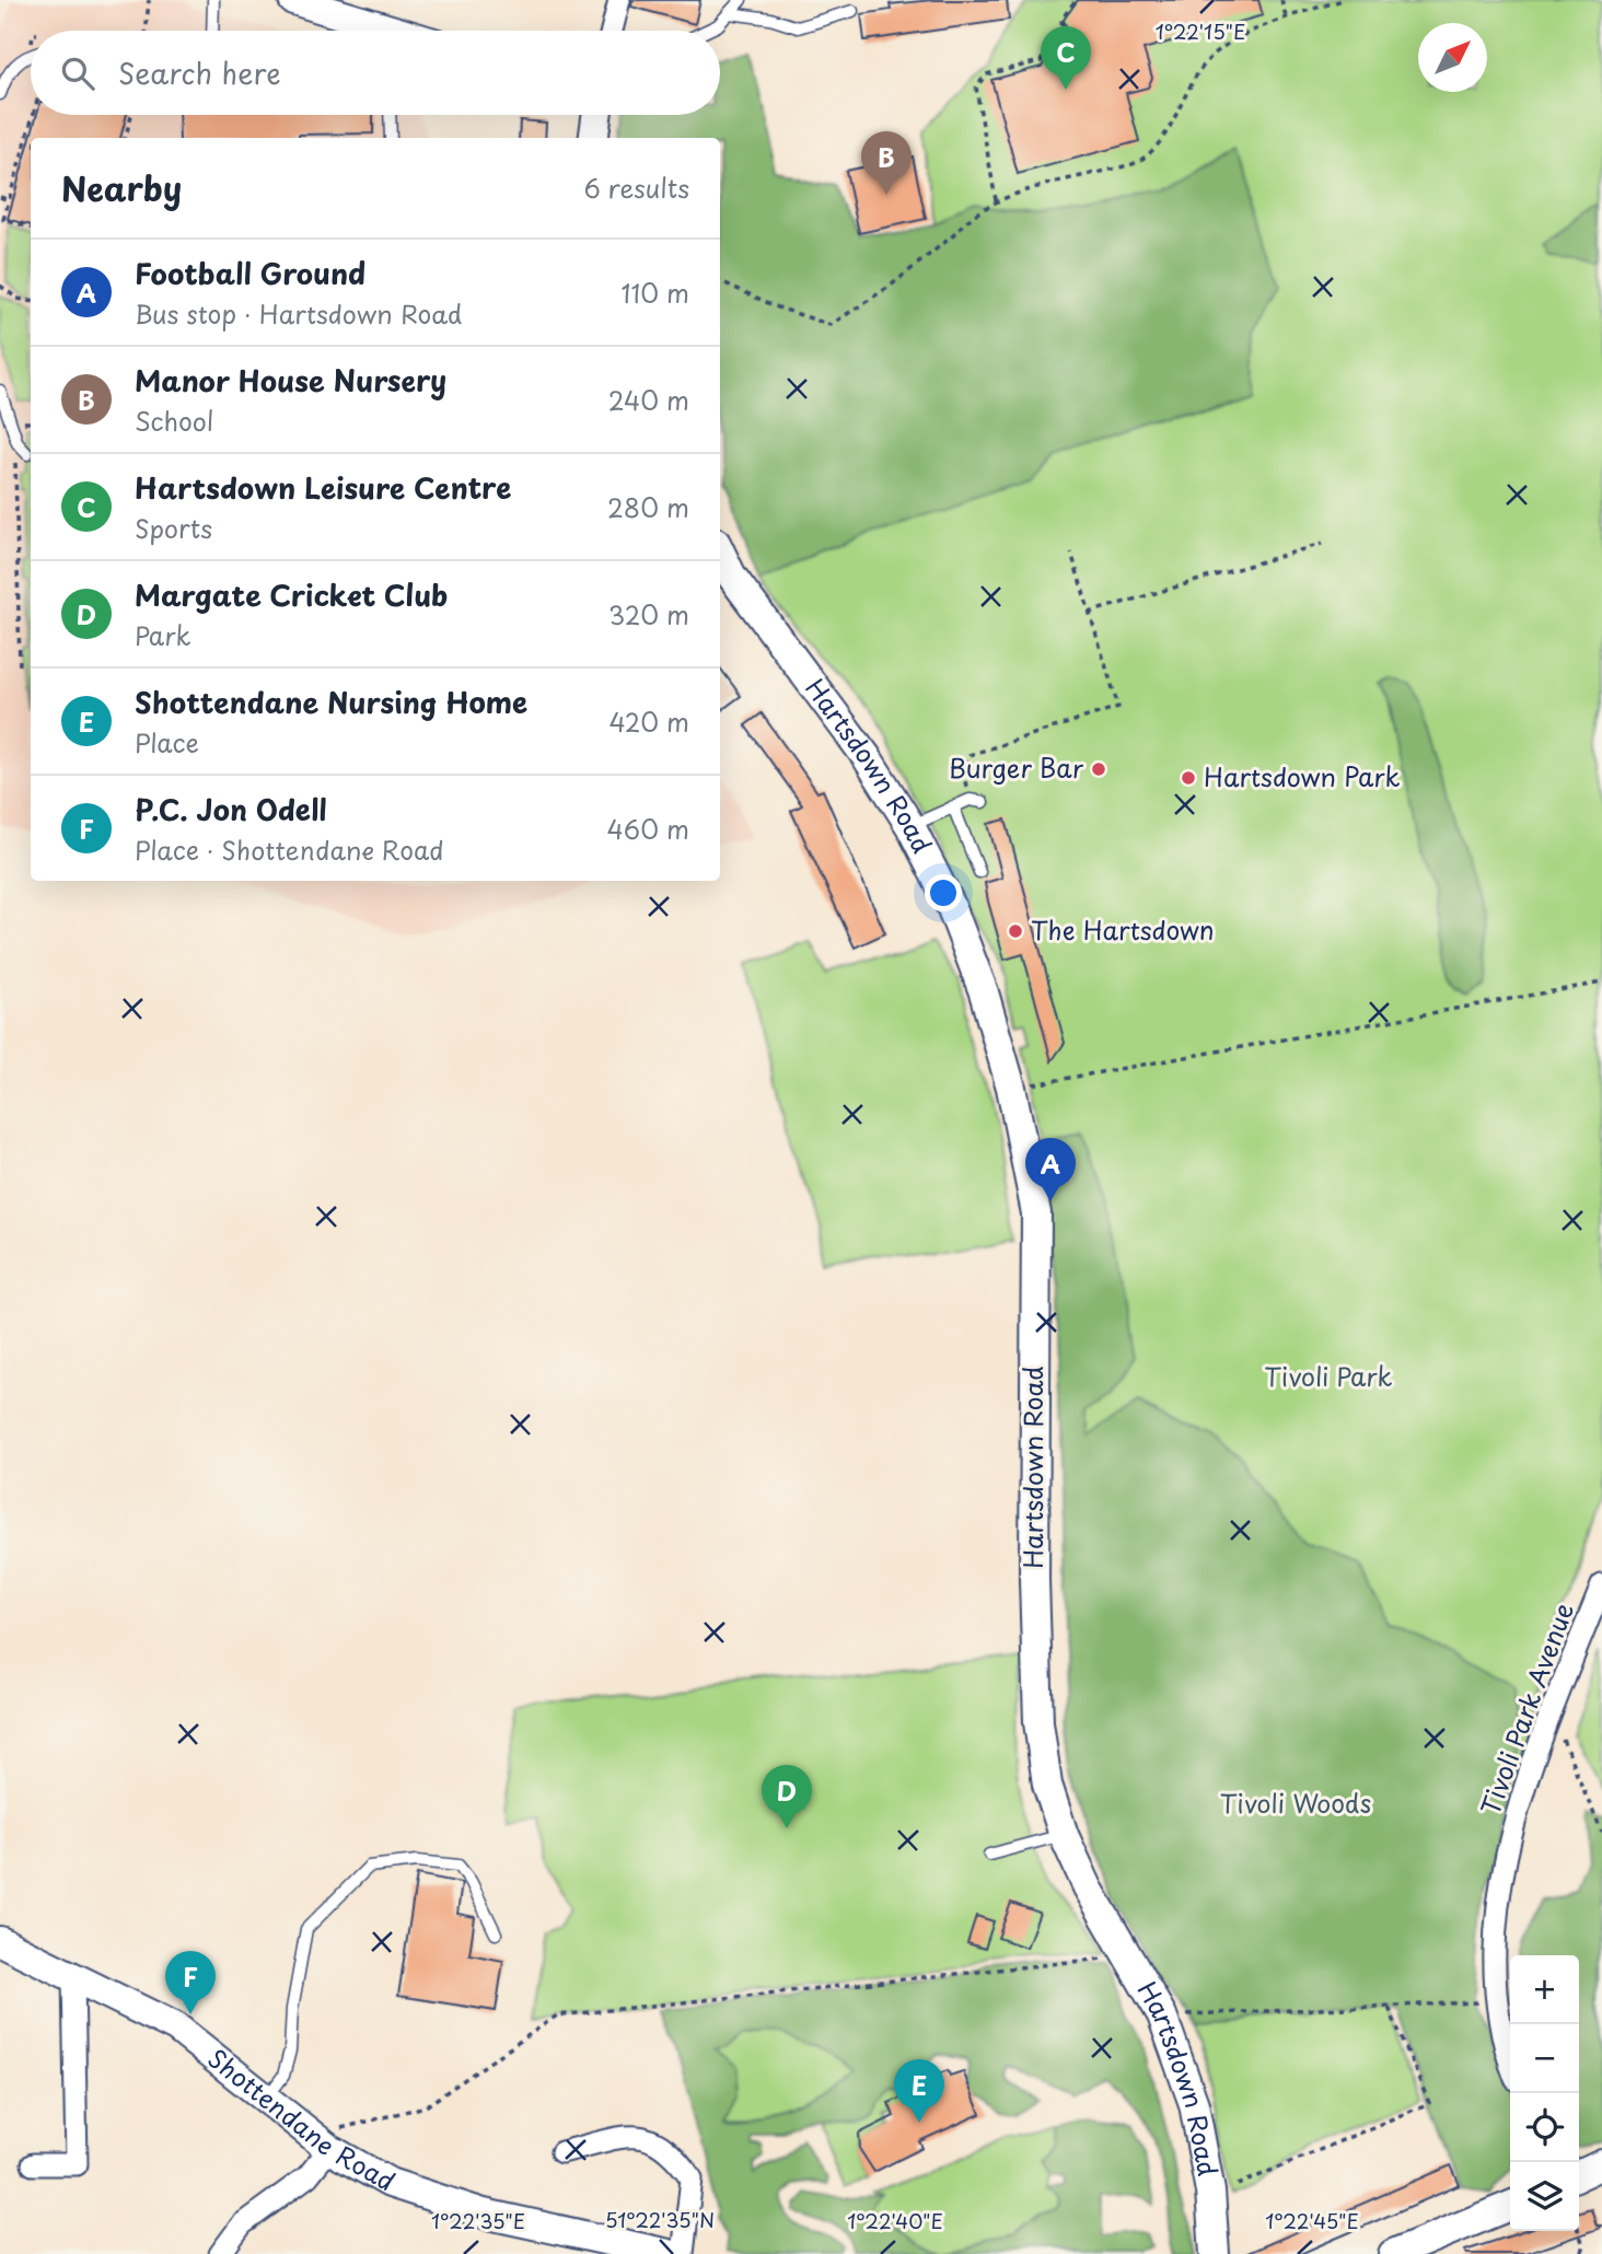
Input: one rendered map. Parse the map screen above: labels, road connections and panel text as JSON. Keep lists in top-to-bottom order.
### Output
{
  "streets": {
    "main road": ["Hartsdown Road", "Shottendane Road"],
    "street": ["Tivoli Park Avenue"]
  },
  "parks": ["Tivoli Park", "Tivoli Woods"],
  "places": ["Burger Bar", "Hartsdown Park", "The Hartsdown"],
  "north": "top right",
  "page": {
    "pins": [
      "C",
      "B",
      "A",
      "D",
      "F",
      "E"
    ],
    "search": "Search here",
    "heading": ["Nearby", "6 results"],
    "list": [
      {
        "mark": "A",
        "name": "Football Ground",
        "note": "Bus stop · Hartsdown Road",
        "value": "110 m"
      },
      {
        "mark": "B",
        "name": "Manor House Nursery",
        "note": "School",
        "value": "240 m"
      },
      {
        "mark": "C",
        "name": "Hartsdown Leisure Centre",
        "note": "Sports",
        "value": "280 m"
      },
      {
        "mark": "D",
        "name": "Margate Cricket Club",
        "note": "Park",
        "value": "320 m"
      },
      {
        "mark": "E",
        "name": "Shottendane Nursing Home",
        "note": "Place",
        "value": "420 m"
      },
      {
        "mark": "F",
        "name": "P.C. Jon Odell",
        "note": "Place · Shottendane Road",
        "value": "460 m"
      }
    ],
    "map_buttons": ["+", "−"]
  },
  "coordinates": [
    "1°22'15\"E",
    "51°22'35\"N",
    "1°22'35\"E",
    "1°22'40\"E",
    "1°22'45\"E"
  ]
}
